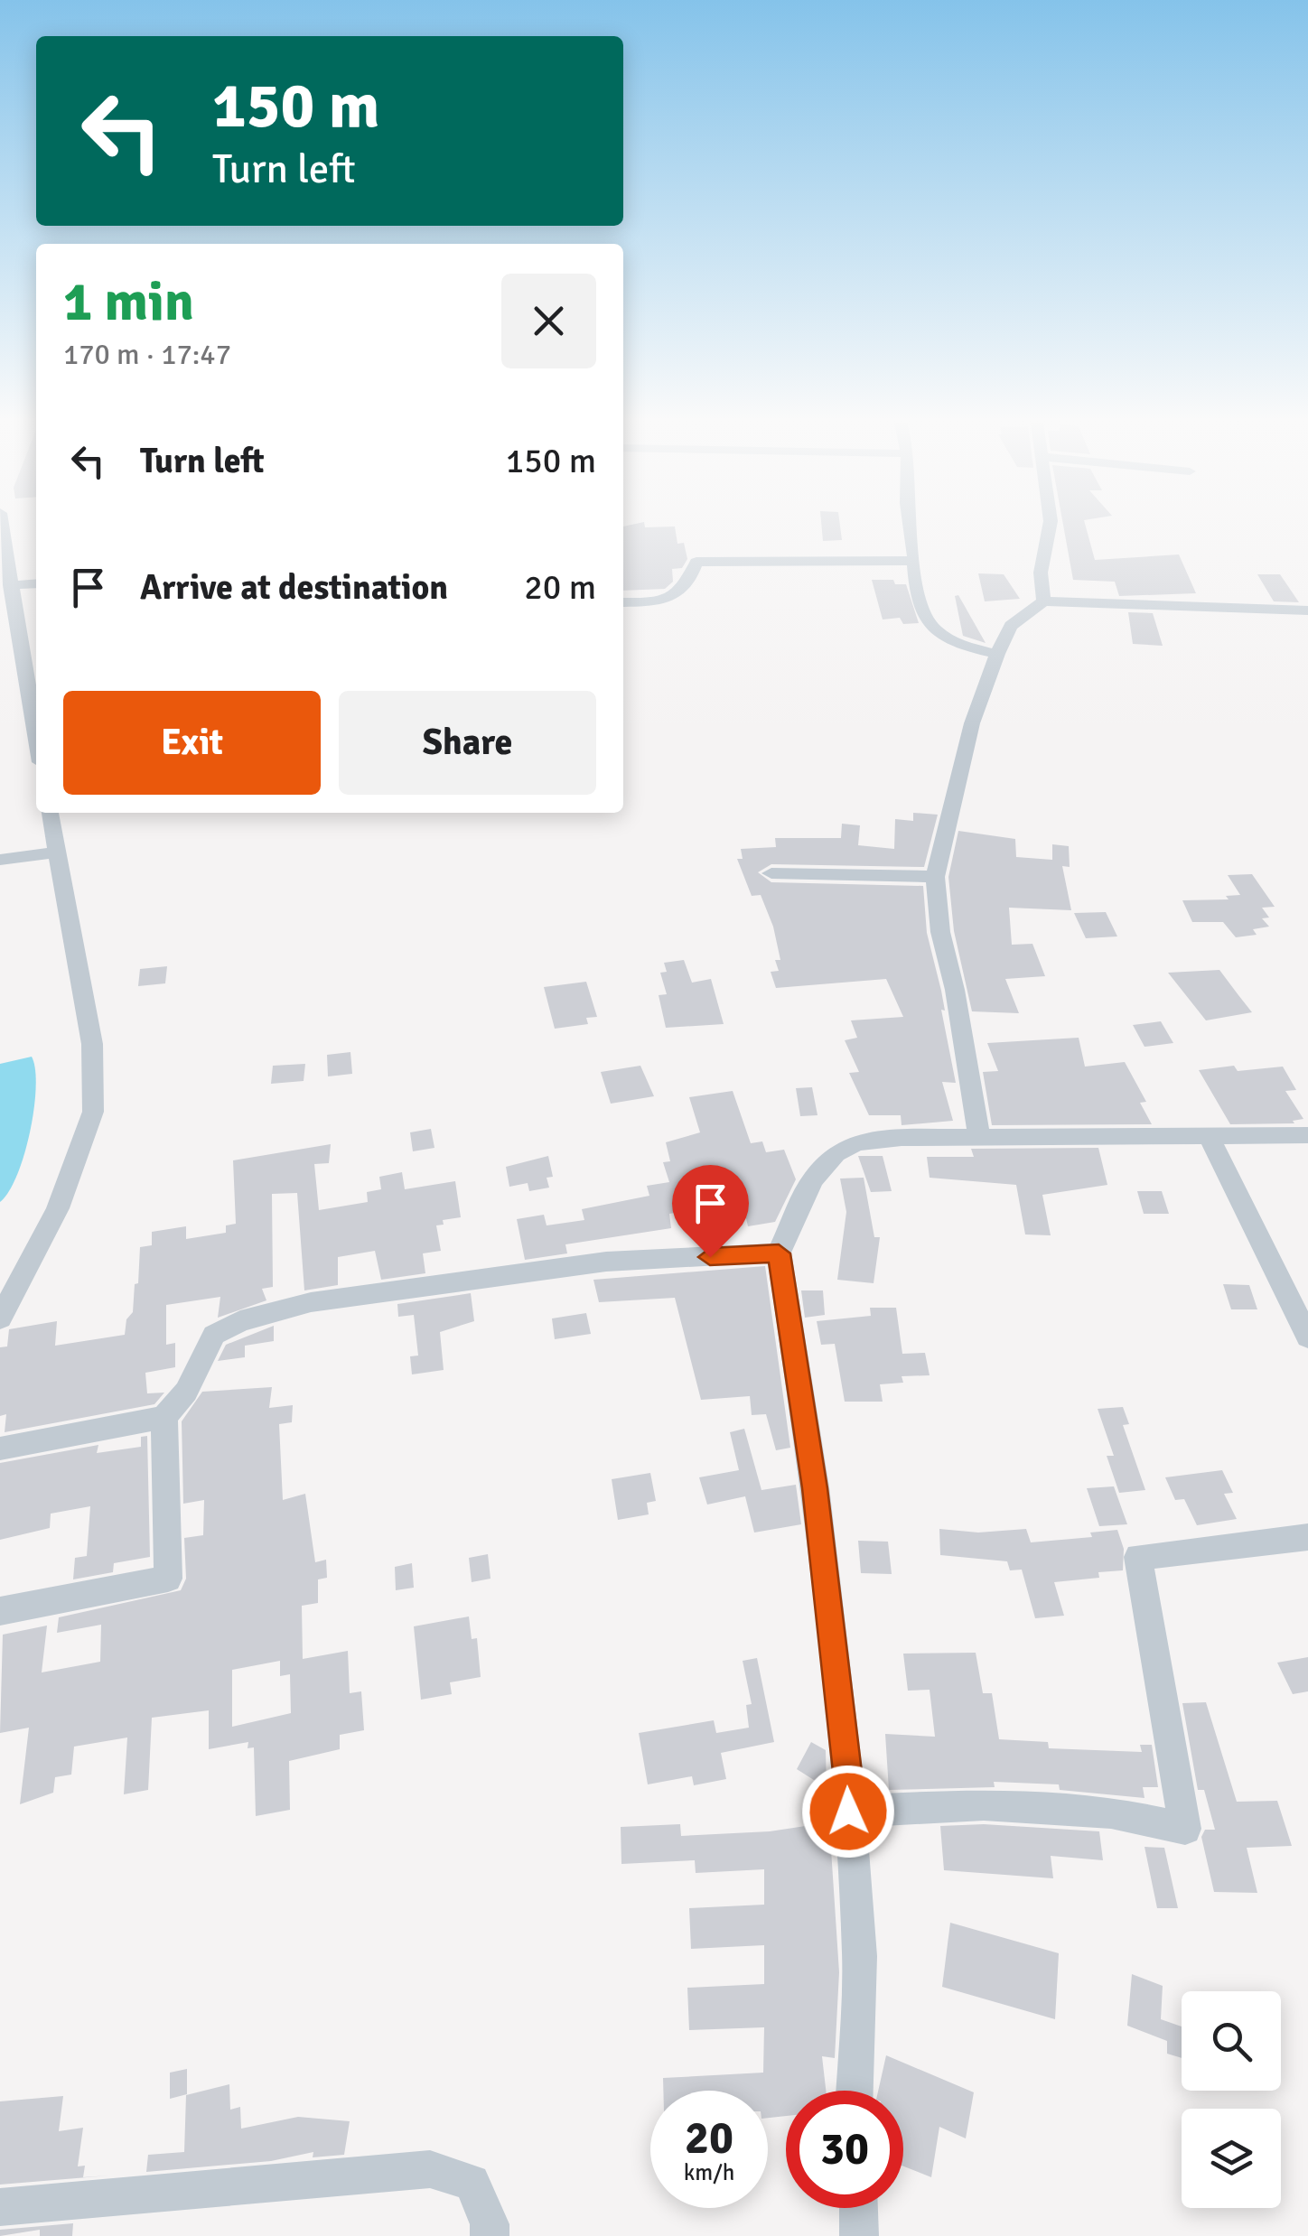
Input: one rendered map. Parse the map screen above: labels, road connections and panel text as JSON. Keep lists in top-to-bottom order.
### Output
{
  "page": {
    "turn": ["150 m", "Turn left"],
    "heading": ["1 min", "170 m · 17:47"],
    "list": [
      {
        "name": "Turn left",
        "value": "150 m"
      },
      {
        "name": "Arrive at destination",
        "value": "20 m"
      }
    ],
    "buttons": ["Exit", "Share"],
    "speed": "20 km/h",
    "limit": "30"
  }
}
